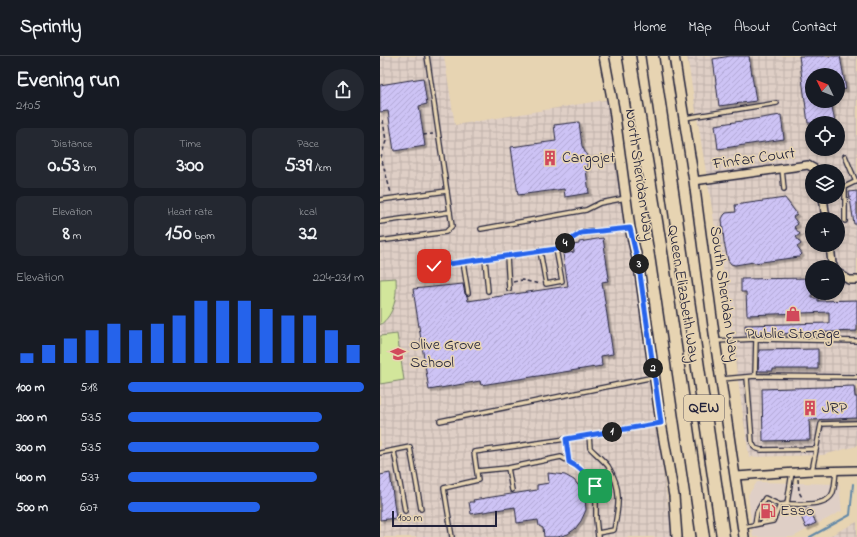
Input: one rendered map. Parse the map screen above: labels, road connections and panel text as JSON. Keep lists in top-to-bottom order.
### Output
{
  "streets": {
    "highway": ["Queen Elizabeth Way", "QEW"],
    "street": ["Finfar Court", "North Sheridan Way", "South Sheridan Way"]
  },
  "crossings": [
    ["Finfar Court", "South Sheridan Way"]
  ],
  "places": {
    "building": ["Cargojet", "JRP"],
    "shop": ["Public Storage"],
    "school or university": ["Olive Grove School"],
    "fuel station": ["Esso"]
  },
  "scale_bar": "100 m",
  "north": "top left",
  "page": {
    "header": "Sprintly",
    "nav": [
      "Home",
      "Map",
      "About",
      "Contact"
    ],
    "heading": ["Evening run", "21:05"],
    "map_buttons": ["+", "−"],
    "stats": [
      ["Distance", "0.53 km"],
      ["Time", "3:00"],
      ["Pace", "5:39 /km"],
      ["Elevation", "8 m"],
      ["Heart rate", "150 bpm"],
      ["kcal", "32"]
    ],
    "pins": [
      "4",
      "3",
      "2",
      "1"
    ],
    "chart": ["Elevation", "224–231 m"],
    "list": [
      {
        "name": "100 m",
        "note": "5:18"
      },
      {
        "name": "200 m",
        "note": "5:35"
      },
      {
        "name": "300 m",
        "note": "5:35"
      },
      {
        "name": "400 m",
        "note": "5:37"
      },
      {
        "name": "500 m",
        "note": "6:07"
      }
    ],
    "scale": "100 m"
  }
}
